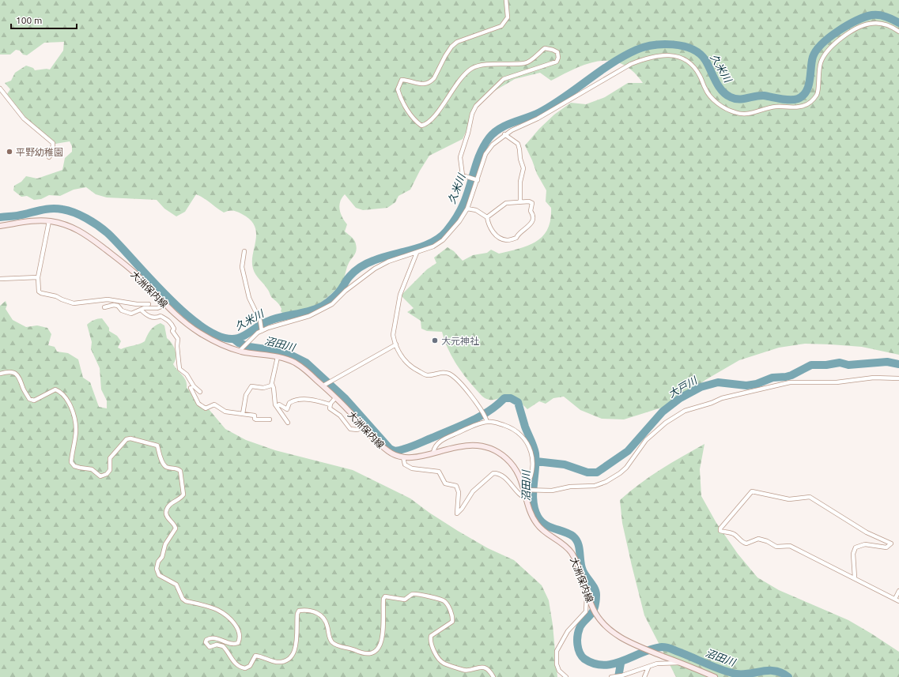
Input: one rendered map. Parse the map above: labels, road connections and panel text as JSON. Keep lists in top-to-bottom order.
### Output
{
  "streets": {
    "main road": ["大洲保内線"]
  },
  "water": ["久米川", "沼田川", "大戸川"],
  "places": ["平野幼稚園", "大元神社"],
  "scale_bar": "100 m"
}
